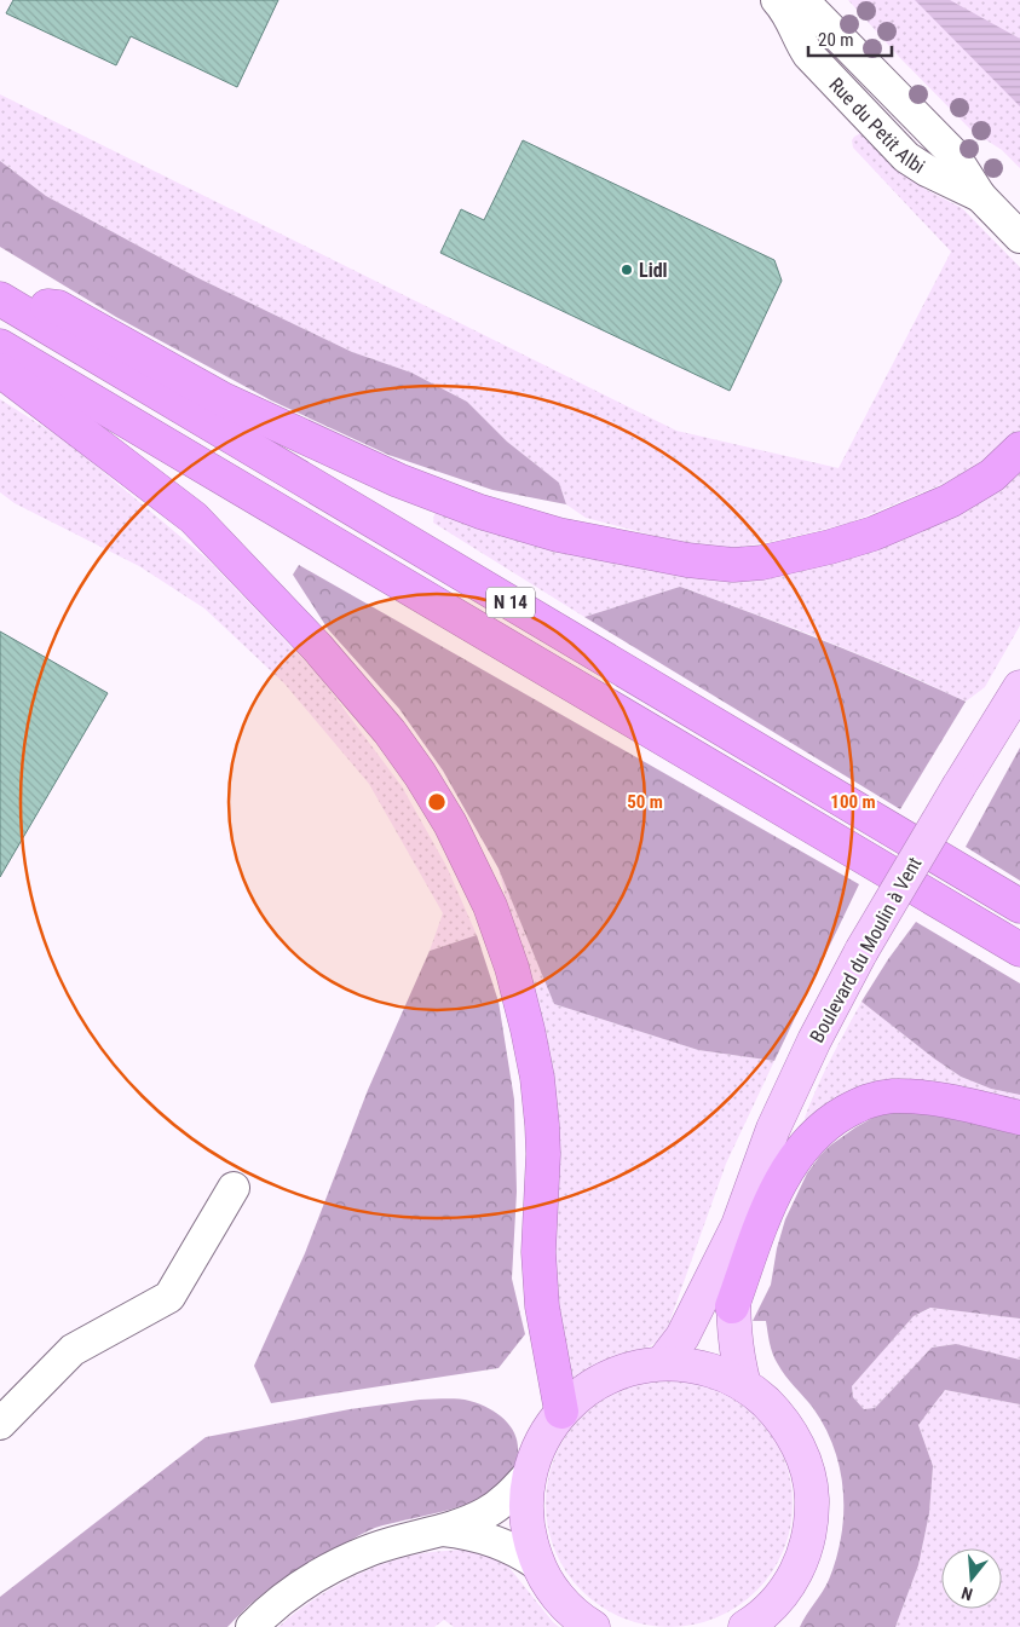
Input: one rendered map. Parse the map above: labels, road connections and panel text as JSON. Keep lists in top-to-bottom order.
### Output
{
  "streets": {
    "highway": ["N 14"],
    "main road": ["Boulevard du Moulin à Vent"],
    "street": ["Rue du Petit Albi"]
  },
  "places": ["Lidl"],
  "scale_bar": "20 m",
  "north": "bottom",
  "rings": ["50 m", "100 m"]
}
